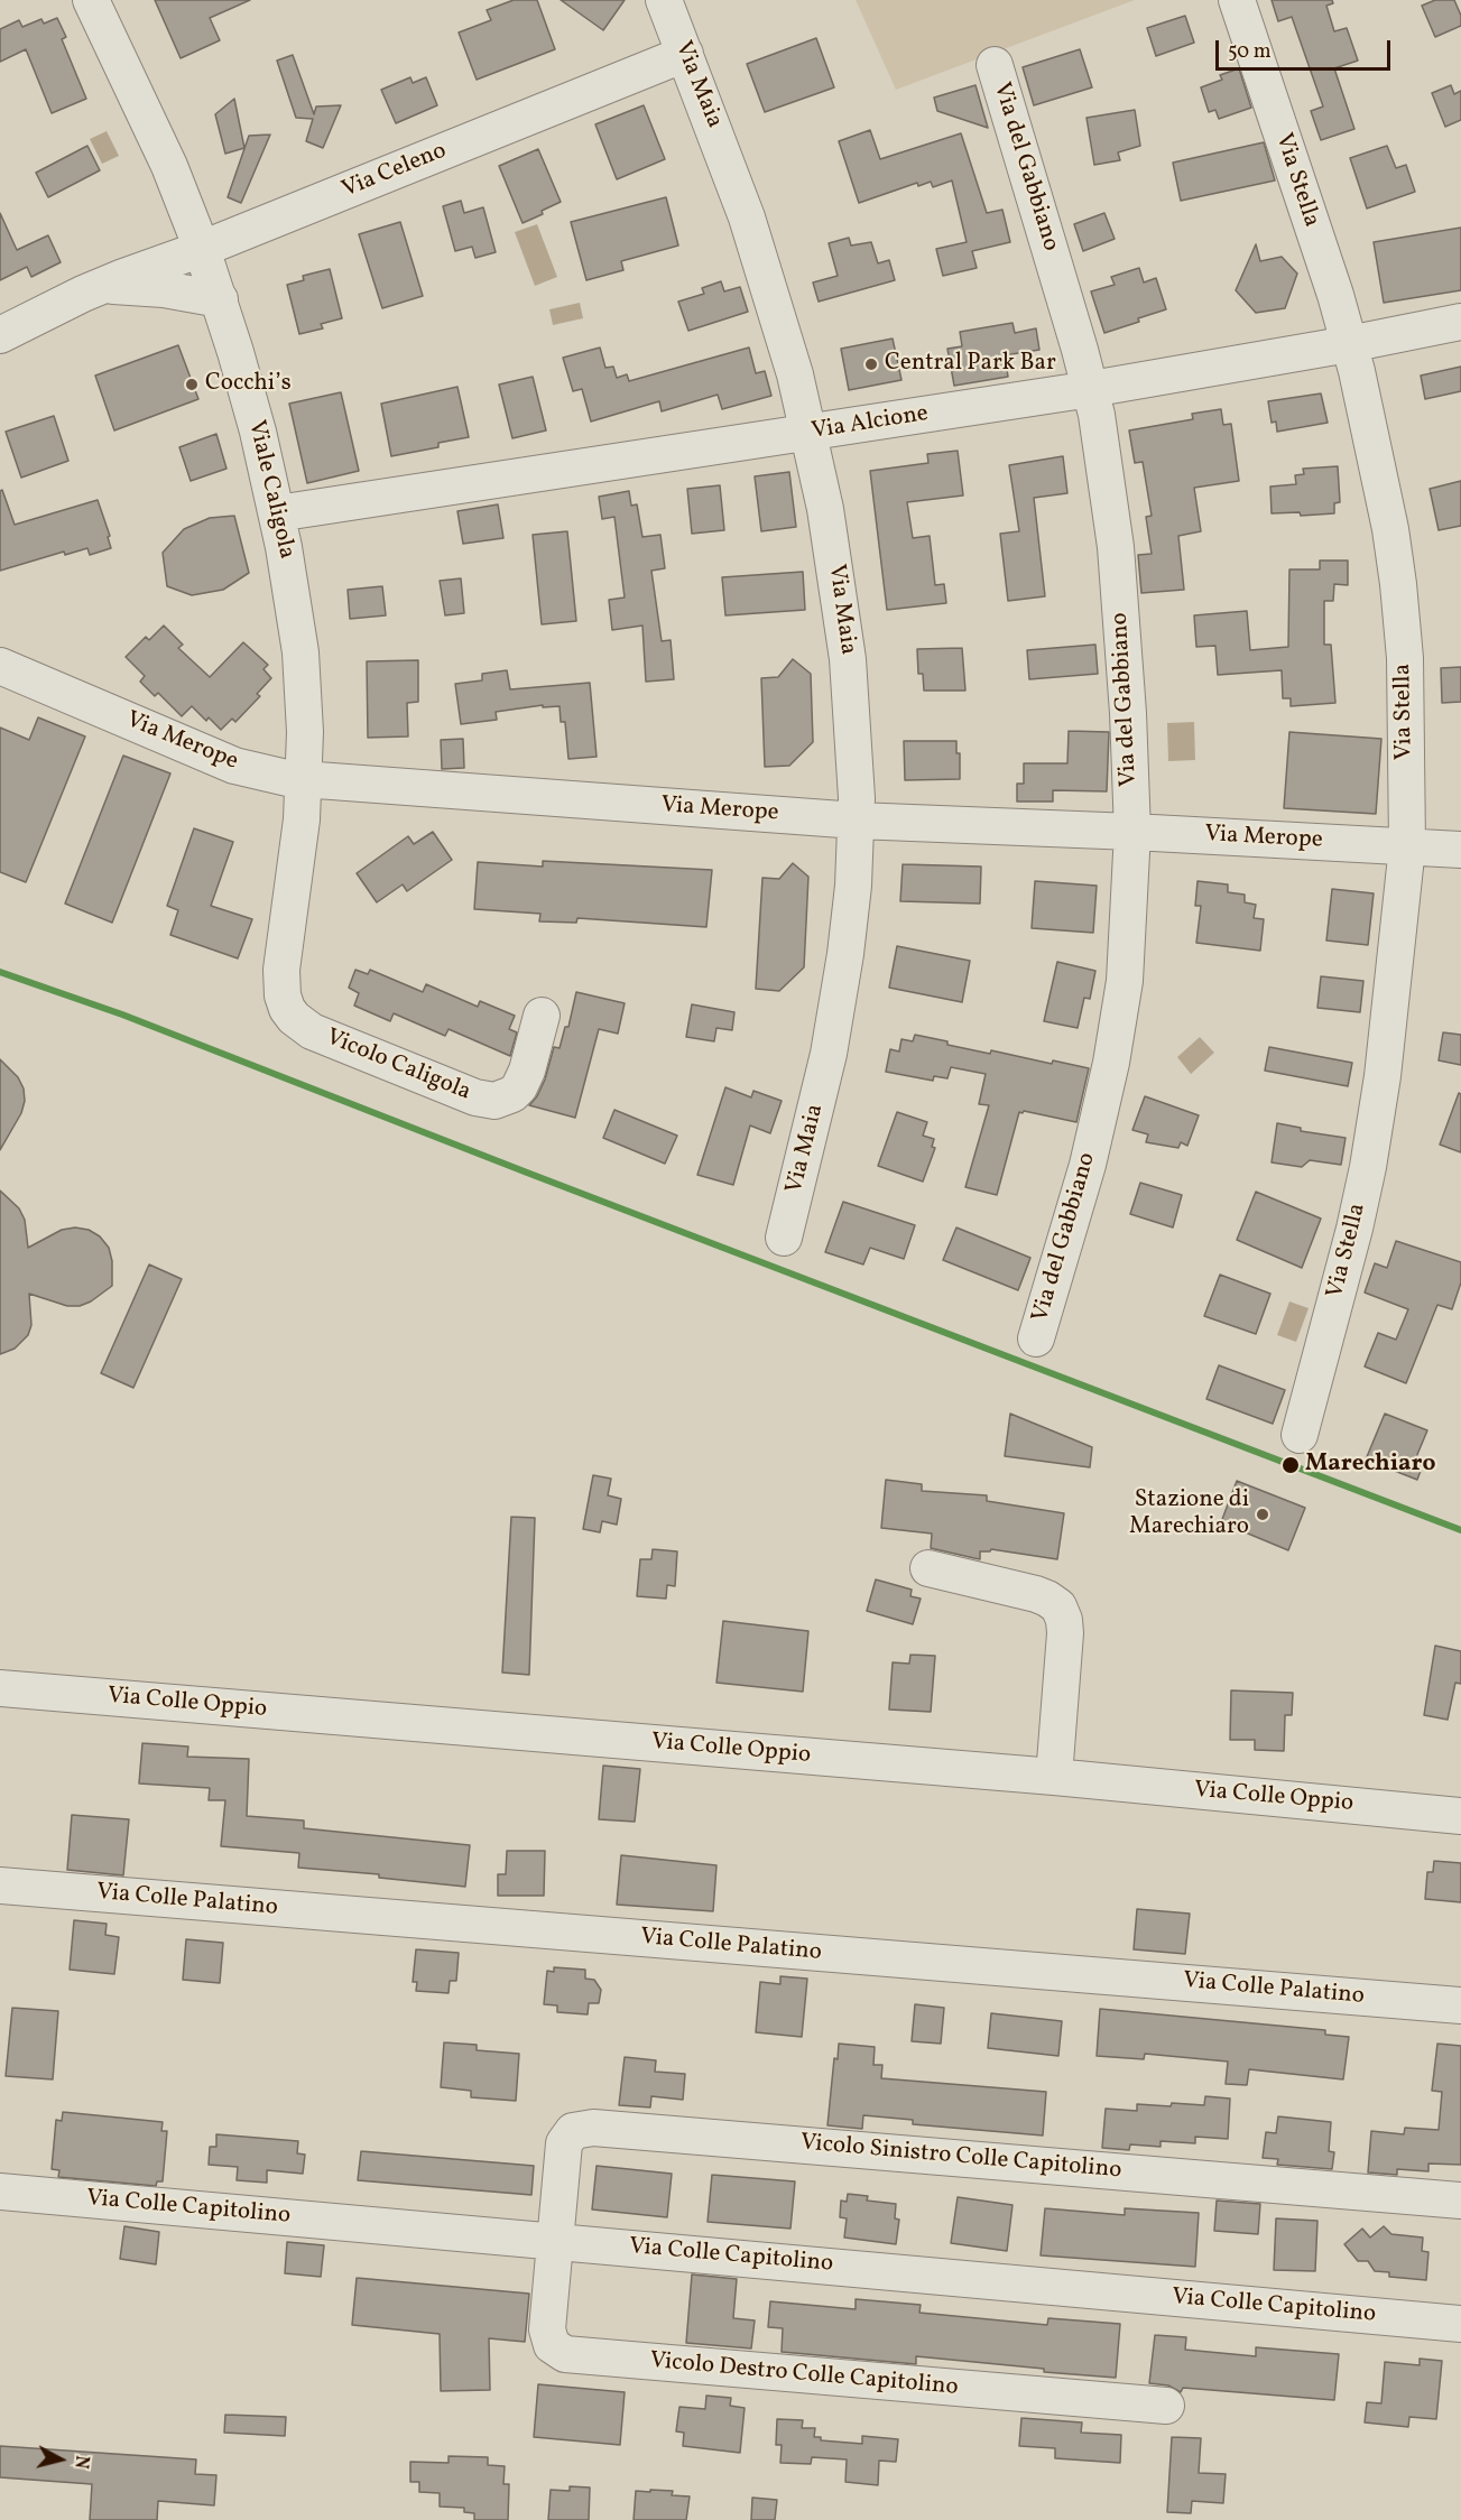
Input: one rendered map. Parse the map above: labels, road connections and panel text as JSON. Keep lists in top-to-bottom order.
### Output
{
  "streets": {
    "street": [
      "Via Maia",
      "Via del Gabbiano",
      "Via Celeno",
      "Via Stella",
      "Via Alcione",
      "Viale Caligola",
      "Via Merope",
      "Vicolo Caligola",
      "Via Colle Oppio",
      "Via Colle Palatino",
      "Vicolo Sinistro Colle Capitolino",
      "Via Colle Capitolino",
      "Vicolo Destro Colle Capitolino"
    ]
  },
  "crossings": [
    ["Via Maia", "Via Celeno"],
    ["Via Maia", "Via Alcione"],
    ["Via Maia", "Via Merope"],
    ["Via del Gabbiano", "Via Alcione"],
    ["Via del Gabbiano", "Via Merope"],
    ["Via Celeno", "Viale Caligola"],
    ["Via Stella", "Via Alcione"],
    ["Via Stella", "Via Merope"],
    ["Via Alcione", "Viale Caligola"],
    ["Viale Caligola", "Via Merope"],
    ["Viale Caligola", "Vicolo Caligola"],
    ["Vicolo Sinistro Colle Capitolino", "Via Colle Capitolino"],
    ["Vicolo Sinistro Colle Capitolino", "Vicolo Destro Colle Capitolino"],
    ["Via Colle Capitolino", "Vicolo Destro Colle Capitolino"]
  ],
  "places": [
    "Central Park Bar",
    "Cocchi’s",
    "Marechiaro",
    "Stazione di Marechiaro"
  ],
  "scale_bar": "50 m",
  "north": "right"
}
